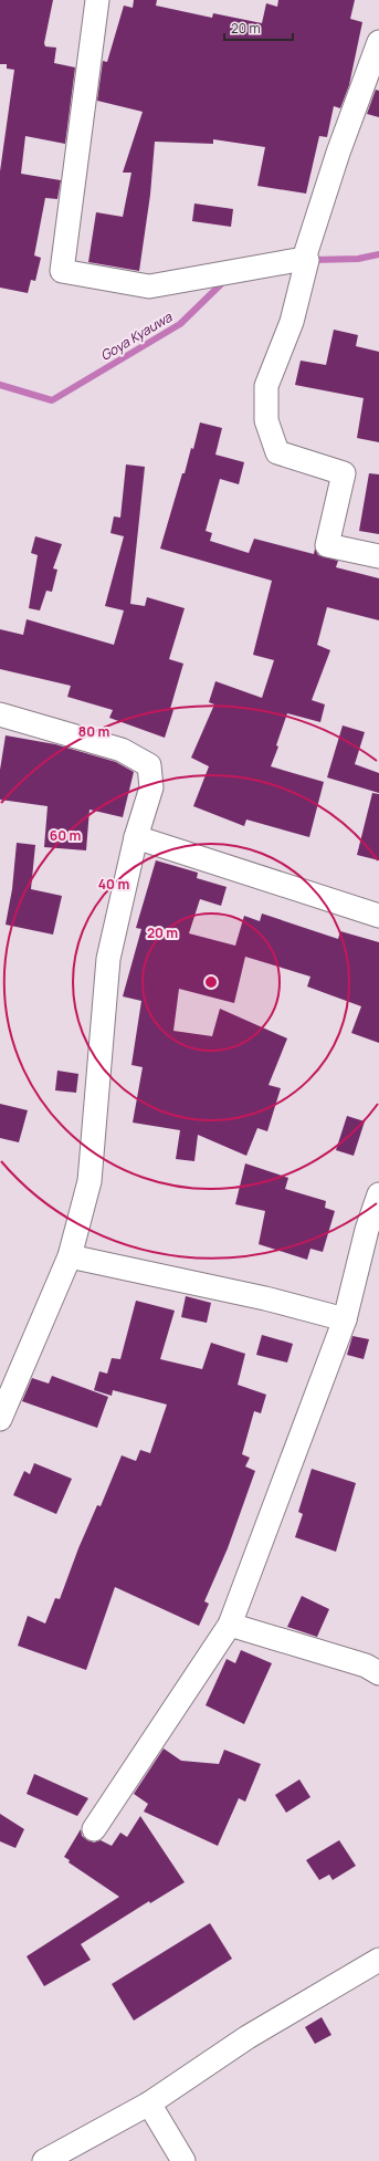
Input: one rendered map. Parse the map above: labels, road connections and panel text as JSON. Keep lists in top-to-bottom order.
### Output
{
  "water": ["Goya Kyauwa"],
  "scale_bar": "20 m",
  "rings": [
    "80 m",
    "60 m",
    "40 m",
    "20 m"
  ]
}
